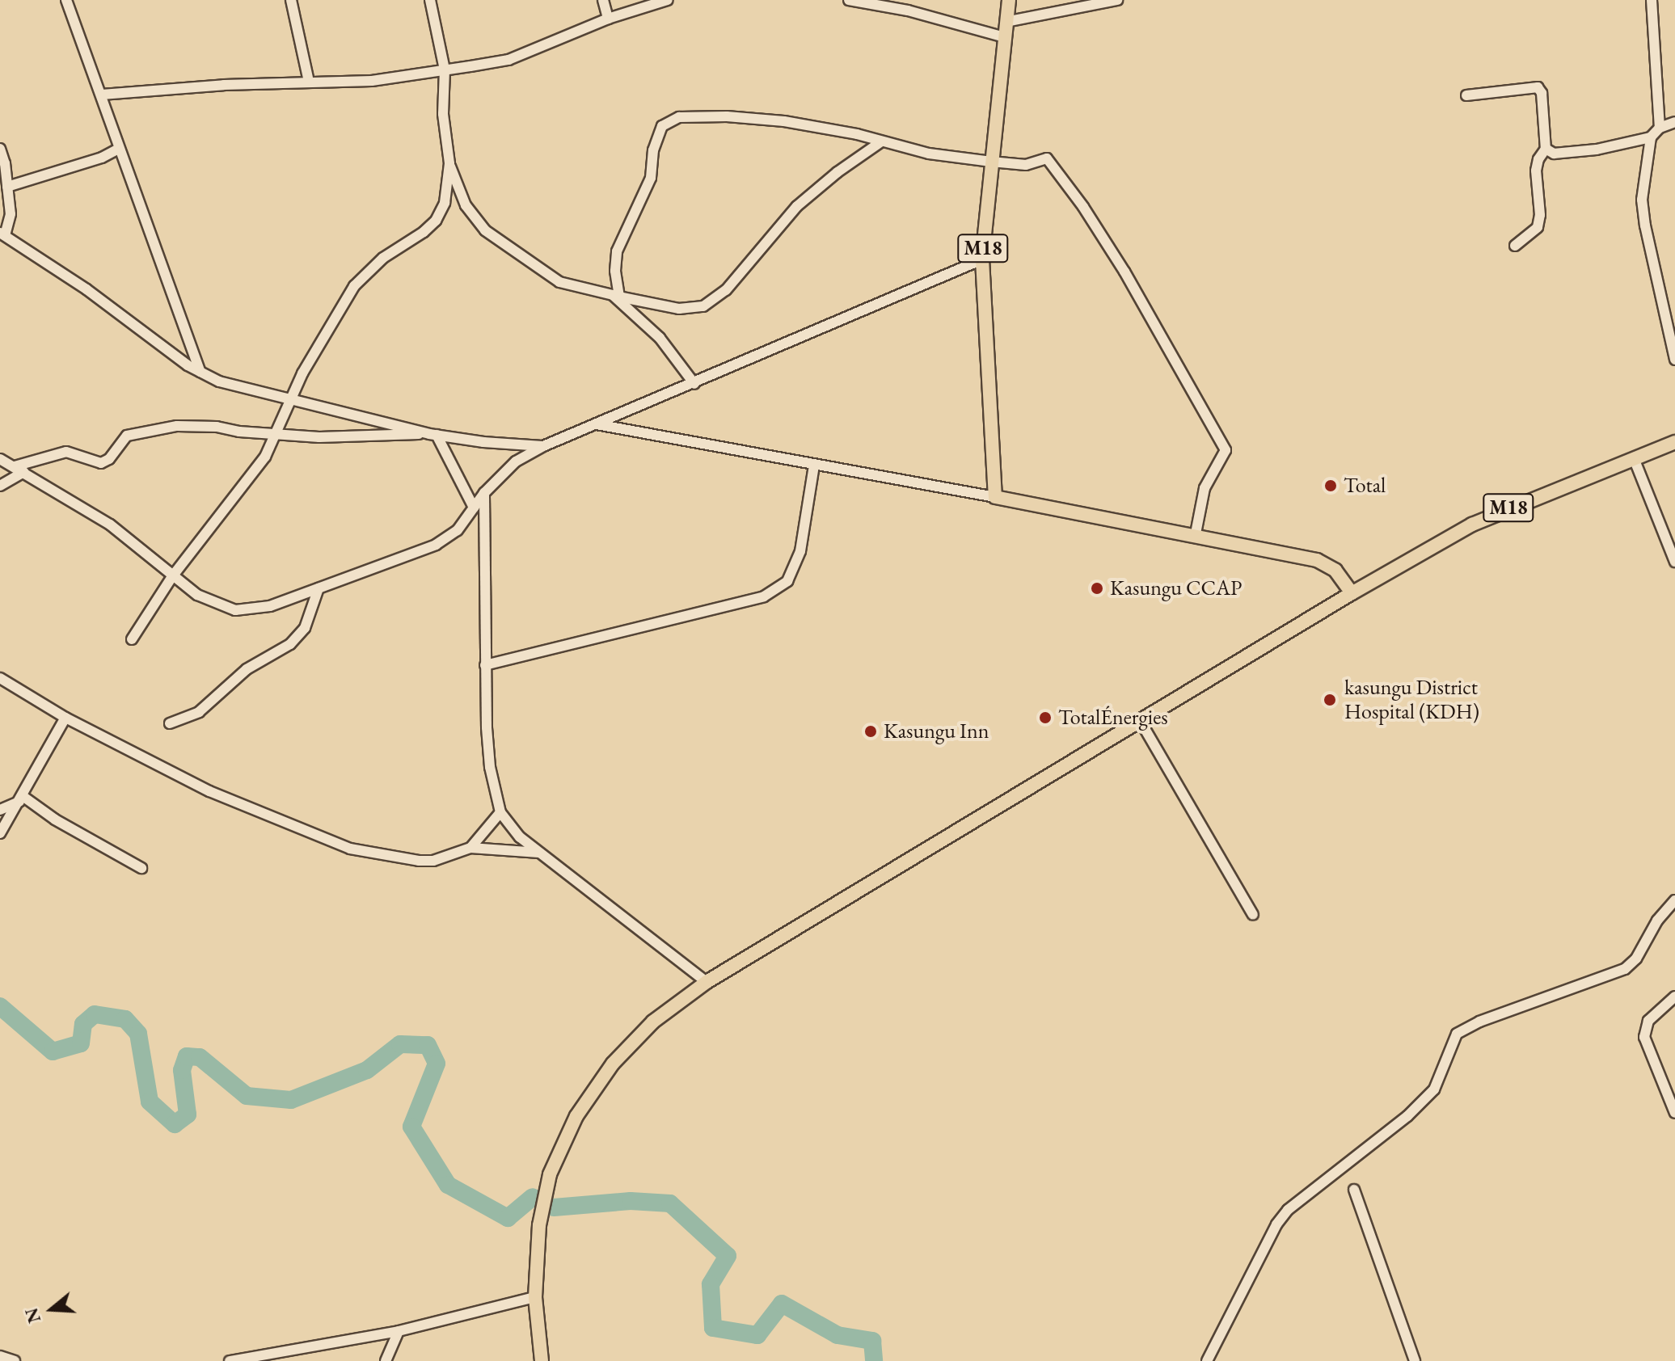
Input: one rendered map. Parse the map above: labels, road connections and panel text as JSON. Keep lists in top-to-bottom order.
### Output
{
  "streets": {
    "main road": ["M18"]
  },
  "places": [
    "Total",
    "Kasungu CCAP",
    "kasungu District Hospital (KDH)",
    "TotalÉnergies",
    "Kasungu Inn"
  ],
  "north": "left"
}
